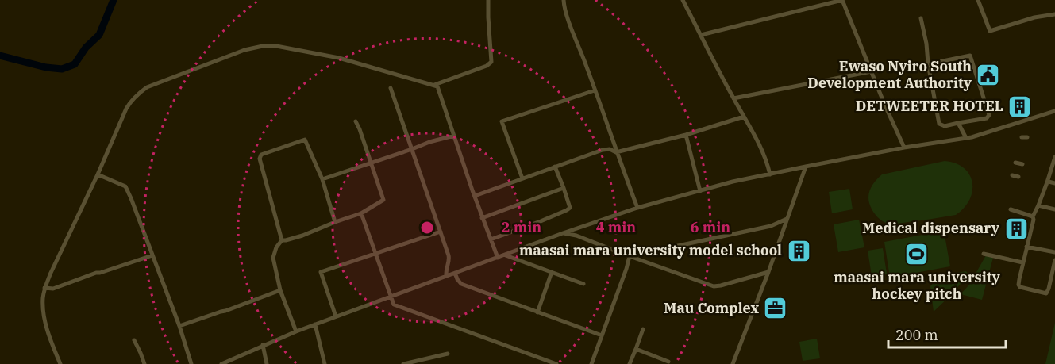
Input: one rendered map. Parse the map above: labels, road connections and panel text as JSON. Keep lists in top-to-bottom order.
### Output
{
  "places": {
    "public building": ["Ewaso Nyiro South Development Authority"],
    "building": ["DETWEETER HOTEL", "Medical dispensary", "maasai mara university model school"],
    "sports": ["maasai mara university hockey pitch"],
    "office": ["Mau Complex"]
  },
  "scale_bar": "200 m",
  "rings": ["2 min", "4 min", "6 min"]
}
